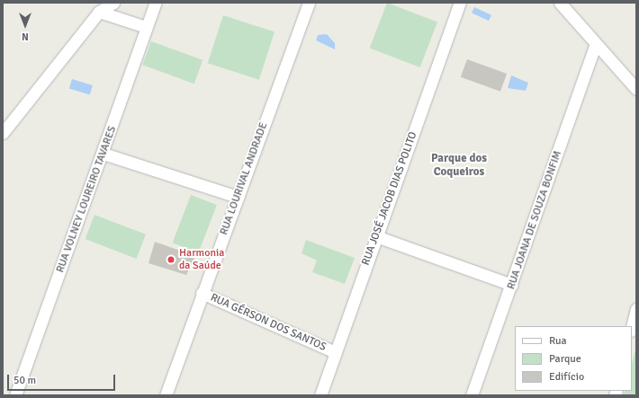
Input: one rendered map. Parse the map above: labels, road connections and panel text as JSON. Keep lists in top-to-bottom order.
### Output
{
  "streets": {
    "street": [
      "RUA LOURIVAL ANDRADE",
      "RUA JOSÉ JACOB DIAS POLITO",
      "RUA VOLNEY LOUREIRO TAVARES",
      "RUA JOANA DE SOUZA BONFIM",
      "RUA GÉRSON DOS SANTOS"
    ]
  },
  "crossings": [
    ["RUA LOURIVAL ANDRADE", "RUA GÉRSON DOS SANTOS"],
    ["RUA JOSÉ JACOB DIAS POLITO", "RUA GÉRSON DOS SANTOS"]
  ],
  "districts": ["Parque dos Coqueiros"],
  "places": ["Harmonia da Saúde"],
  "legend": ["Rua", "Parque", "Edifício"],
  "scale_bar": "50 m",
  "north": "bottom"
}
